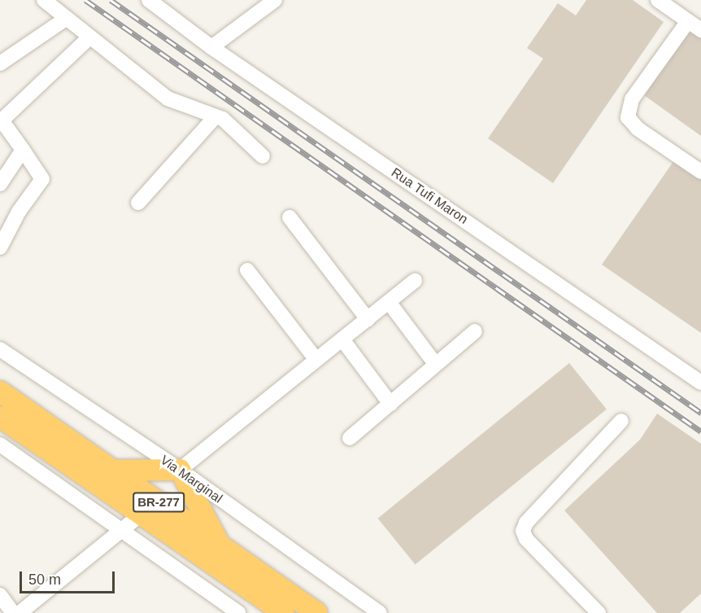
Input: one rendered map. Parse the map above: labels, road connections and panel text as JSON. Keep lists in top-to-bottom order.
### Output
{
  "streets": {
    "highway": ["BR-277"],
    "street": ["Rua Tufi Maron", "Via Marginal"]
  },
  "scale_bar": "50 m"
}
